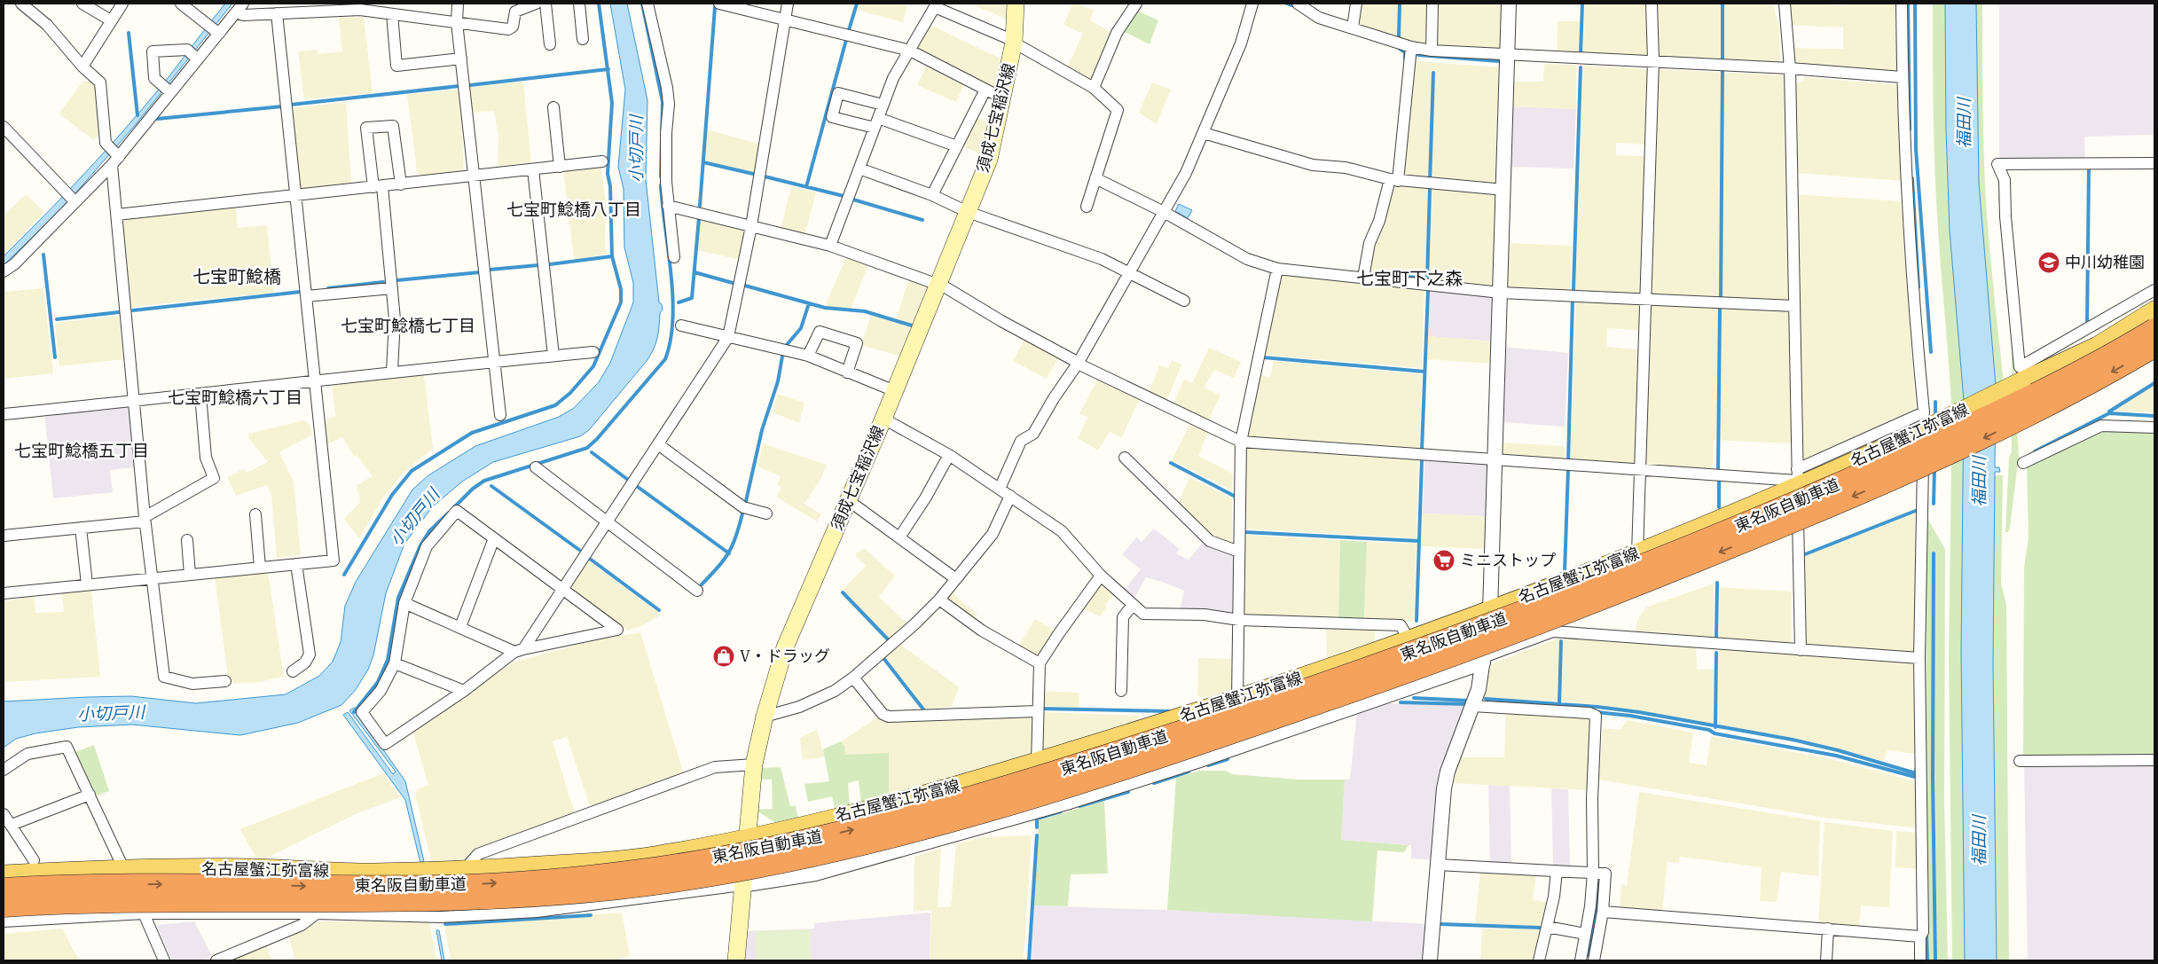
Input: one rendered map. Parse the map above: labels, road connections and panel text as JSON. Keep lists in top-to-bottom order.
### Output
{
  "streets": {
    "highway": ["東名阪自動車道"],
    "main road": ["須成七宝稲沢線", "名古屋蟹江弥富線"]
  },
  "crossings": [
    ["須成七宝稲沢線", "名古屋蟹江弥富線"]
  ],
  "districts": [
    "七宝町鯰橋八丁目",
    "七宝町鯰橋",
    "七宝町下之森",
    "七宝町鯰橋七丁目",
    "七宝町鯰橋六丁目",
    "七宝町鯰橋五丁目"
  ],
  "water": ["福田川", "小切戸川"],
  "places": {
    "school or university": ["中川幼稚園"],
    "supermarket": ["ミニストップ"],
    "shop": ["V・ドラッグ"]
  }
}
